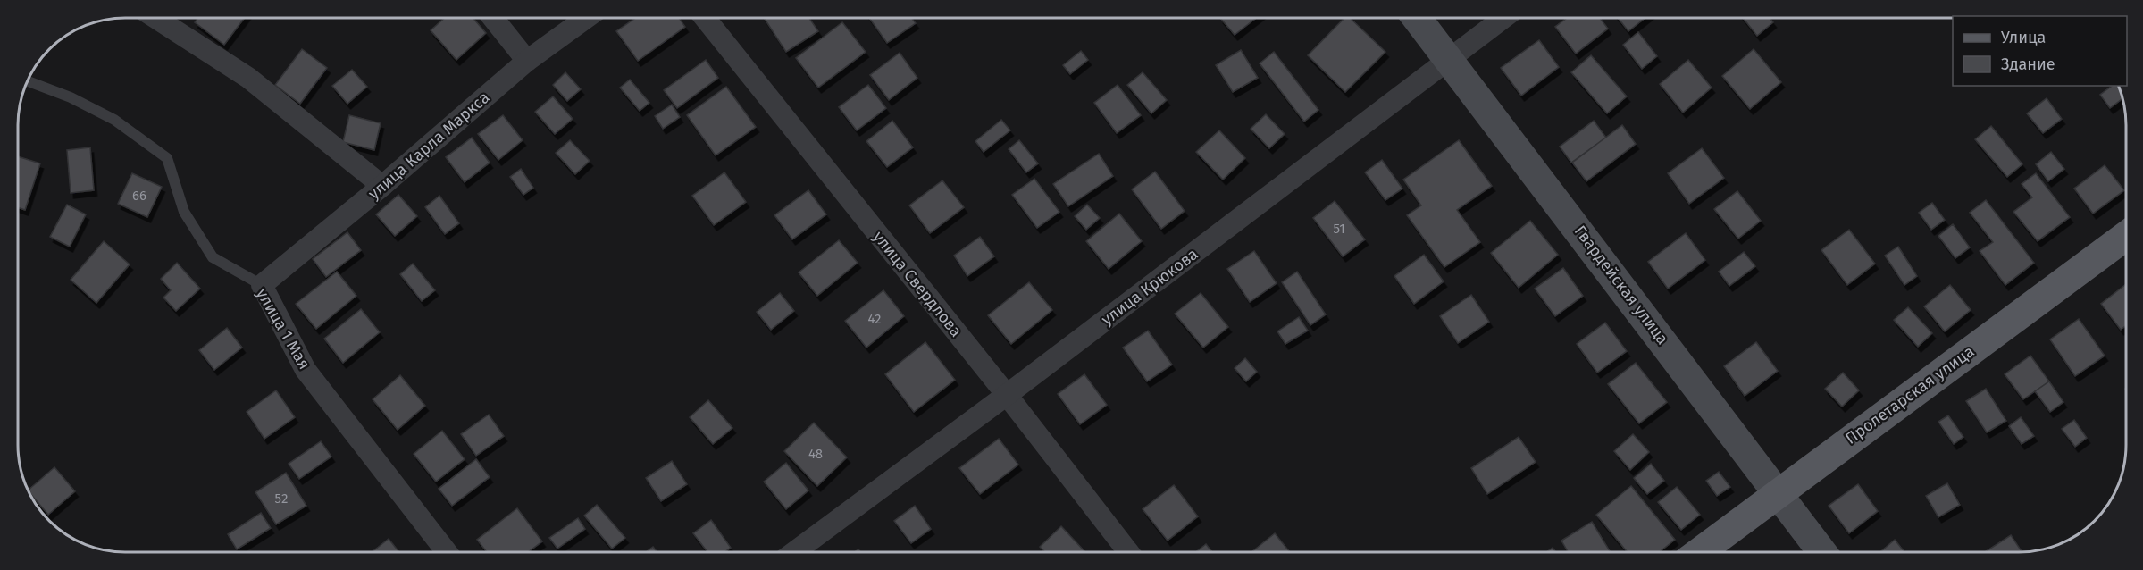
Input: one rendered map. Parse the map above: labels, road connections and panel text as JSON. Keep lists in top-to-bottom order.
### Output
{
  "streets": {
    "main road": ["Пролетарская улица"],
    "street": [
      "улица Карла Маркса",
      "улица Свердлова",
      "Гвардейская улица",
      "улица Крюкова",
      "улица 1 Мая"
    ]
  },
  "crossings": [
    ["улица Карла Маркса", "улица 1 Мая"],
    ["улица Свердлова", "улица Крюкова"],
    ["Гвардейская улица", "улица Крюкова"],
    ["Гвардейская улица", "Пролетарская улица"]
  ],
  "house_numbers": [
    "66",
    "51",
    "42",
    "48",
    "52"
  ],
  "legend": ["Улица", "Здание"]
}
